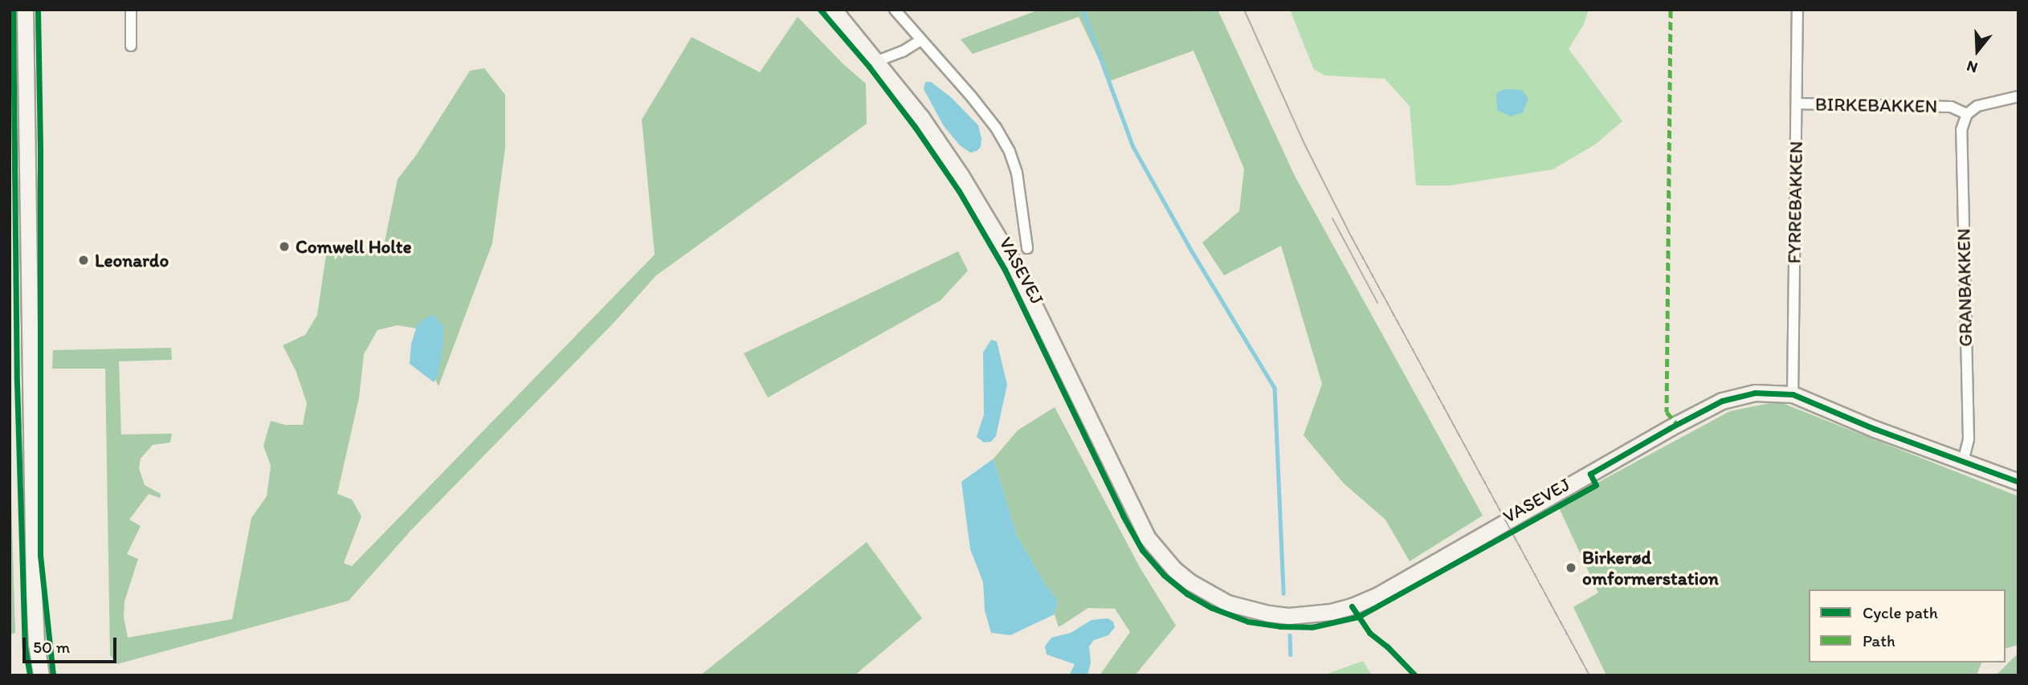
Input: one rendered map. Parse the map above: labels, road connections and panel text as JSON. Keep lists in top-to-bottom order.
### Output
{
  "streets": {
    "street": [
      "BIRKEBAKKEN",
      "FYRREBAKKEN",
      "VASEVEJ",
      "GRANBAKKEN"
    ]
  },
  "crossings": [
    ["BIRKEBAKKEN", "FYRREBAKKEN"],
    ["BIRKEBAKKEN", "GRANBAKKEN"],
    ["FYRREBAKKEN", "VASEVEJ"],
    ["VASEVEJ", "GRANBAKKEN"]
  ],
  "places": ["Comwell Holte", "Leonardo", "Birkerød omformerstation"],
  "legend": ["Cycle path", "Path"],
  "scale_bar": "50 m",
  "north": "bottom"
}
